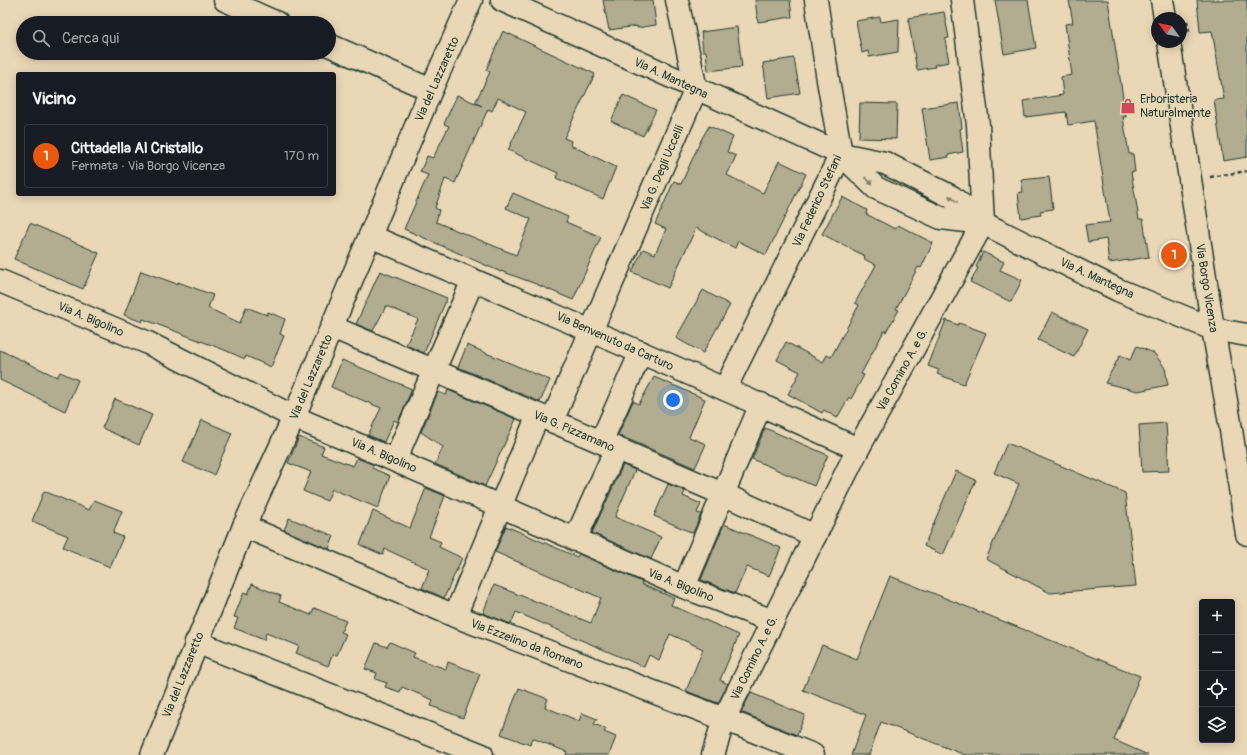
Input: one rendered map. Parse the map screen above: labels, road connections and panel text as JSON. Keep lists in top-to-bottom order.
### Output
{
  "streets": {
    "street": [
      "Via A. Mantegna",
      "Via del Lazzaretto",
      "Via G. Degli Uccelli",
      "Via Federico Stefani",
      "Via Borgo Vicenza",
      "Via A. Bigolino",
      "Via Benvenuto da Carturo",
      "Via Comino A. e G.",
      "Via G. Pizzamano",
      "Via Ezzelino da Romano"
    ]
  },
  "crossings": [
    ["Via A. Mantegna", "Via G. Degli Uccelli"],
    ["Via A. Mantegna", "Via Federico Stefani"],
    ["Via A. Mantegna", "Via Borgo Vicenza"],
    ["Via A. Mantegna", "Via Comino A. e G."],
    ["Via del Lazzaretto", "Via A. Bigolino"],
    ["Via del Lazzaretto", "Via Benvenuto da Carturo"],
    ["Via del Lazzaretto", "Via G. Pizzamano"],
    ["Via del Lazzaretto", "Via Ezzelino da Romano"],
    ["Via G. Degli Uccelli", "Via A. Bigolino"],
    ["Via G. Degli Uccelli", "Via Benvenuto da Carturo"],
    ["Via G. Degli Uccelli", "Via G. Pizzamano"],
    ["Via G. Degli Uccelli", "Via Ezzelino da Romano"],
    ["Via Federico Stefani", "Via Benvenuto da Carturo"],
    ["Via A. Bigolino", "Via Comino A. e G."],
    ["Via Benvenuto da Carturo", "Via Comino A. e G."],
    ["Via Comino A. e G.", "Via G. Pizzamano"],
    ["Via Comino A. e G.", "Via Ezzelino da Romano"]
  ],
  "places": {
    "shop": ["Erboristeria Naturalmente"]
  },
  "north": "top left",
  "page": {
    "search": "Cerca qui",
    "heading": "Vicino",
    "list": [
      {
        "mark": "1",
        "name": "Cittadella Al Cristallo",
        "note": "Fermata · Via Borgo Vicenza",
        "value": "170 m"
      }
    ],
    "pins": "1",
    "map_buttons": ["+", "−"]
  }
}
